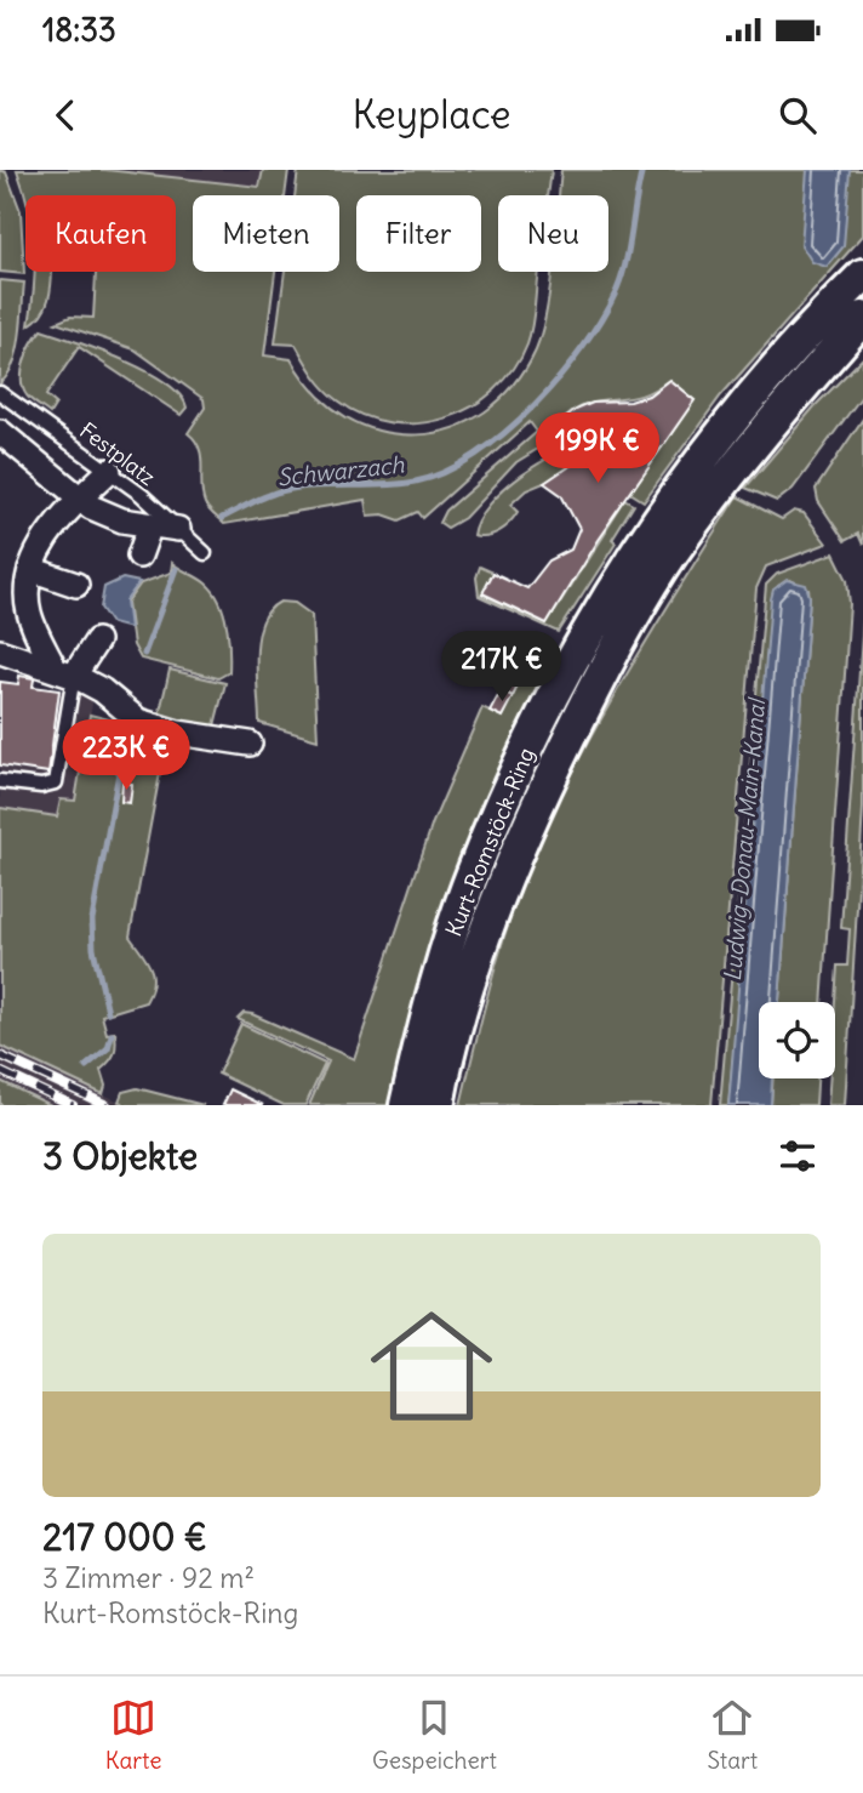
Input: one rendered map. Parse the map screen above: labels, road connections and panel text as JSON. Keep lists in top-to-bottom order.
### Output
{
  "streets": {
    "main road": ["Kurt-Romstöck-Ring"],
    "lane": ["Festplatz"]
  },
  "water": ["Schwarzach", "Ludwig-Donau-Main-Kanal"],
  "page": {
    "status": "18:33",
    "header": "Keyplace",
    "chip": [
      "Kaufen",
      "Mieten",
      "Filter",
      "Neu"
    ],
    "price": ["199K €", "217K €", "223K €"],
    "heading": "3 Objekte",
    "list": [
      {
        "name": "217 000 €",
        "note": "3 Zimmer · 92 m² · Kurt-Romstöck-Ring"
      }
    ],
    "tabs": ["Karte", "Gespeichert", "Start"]
  }
}
